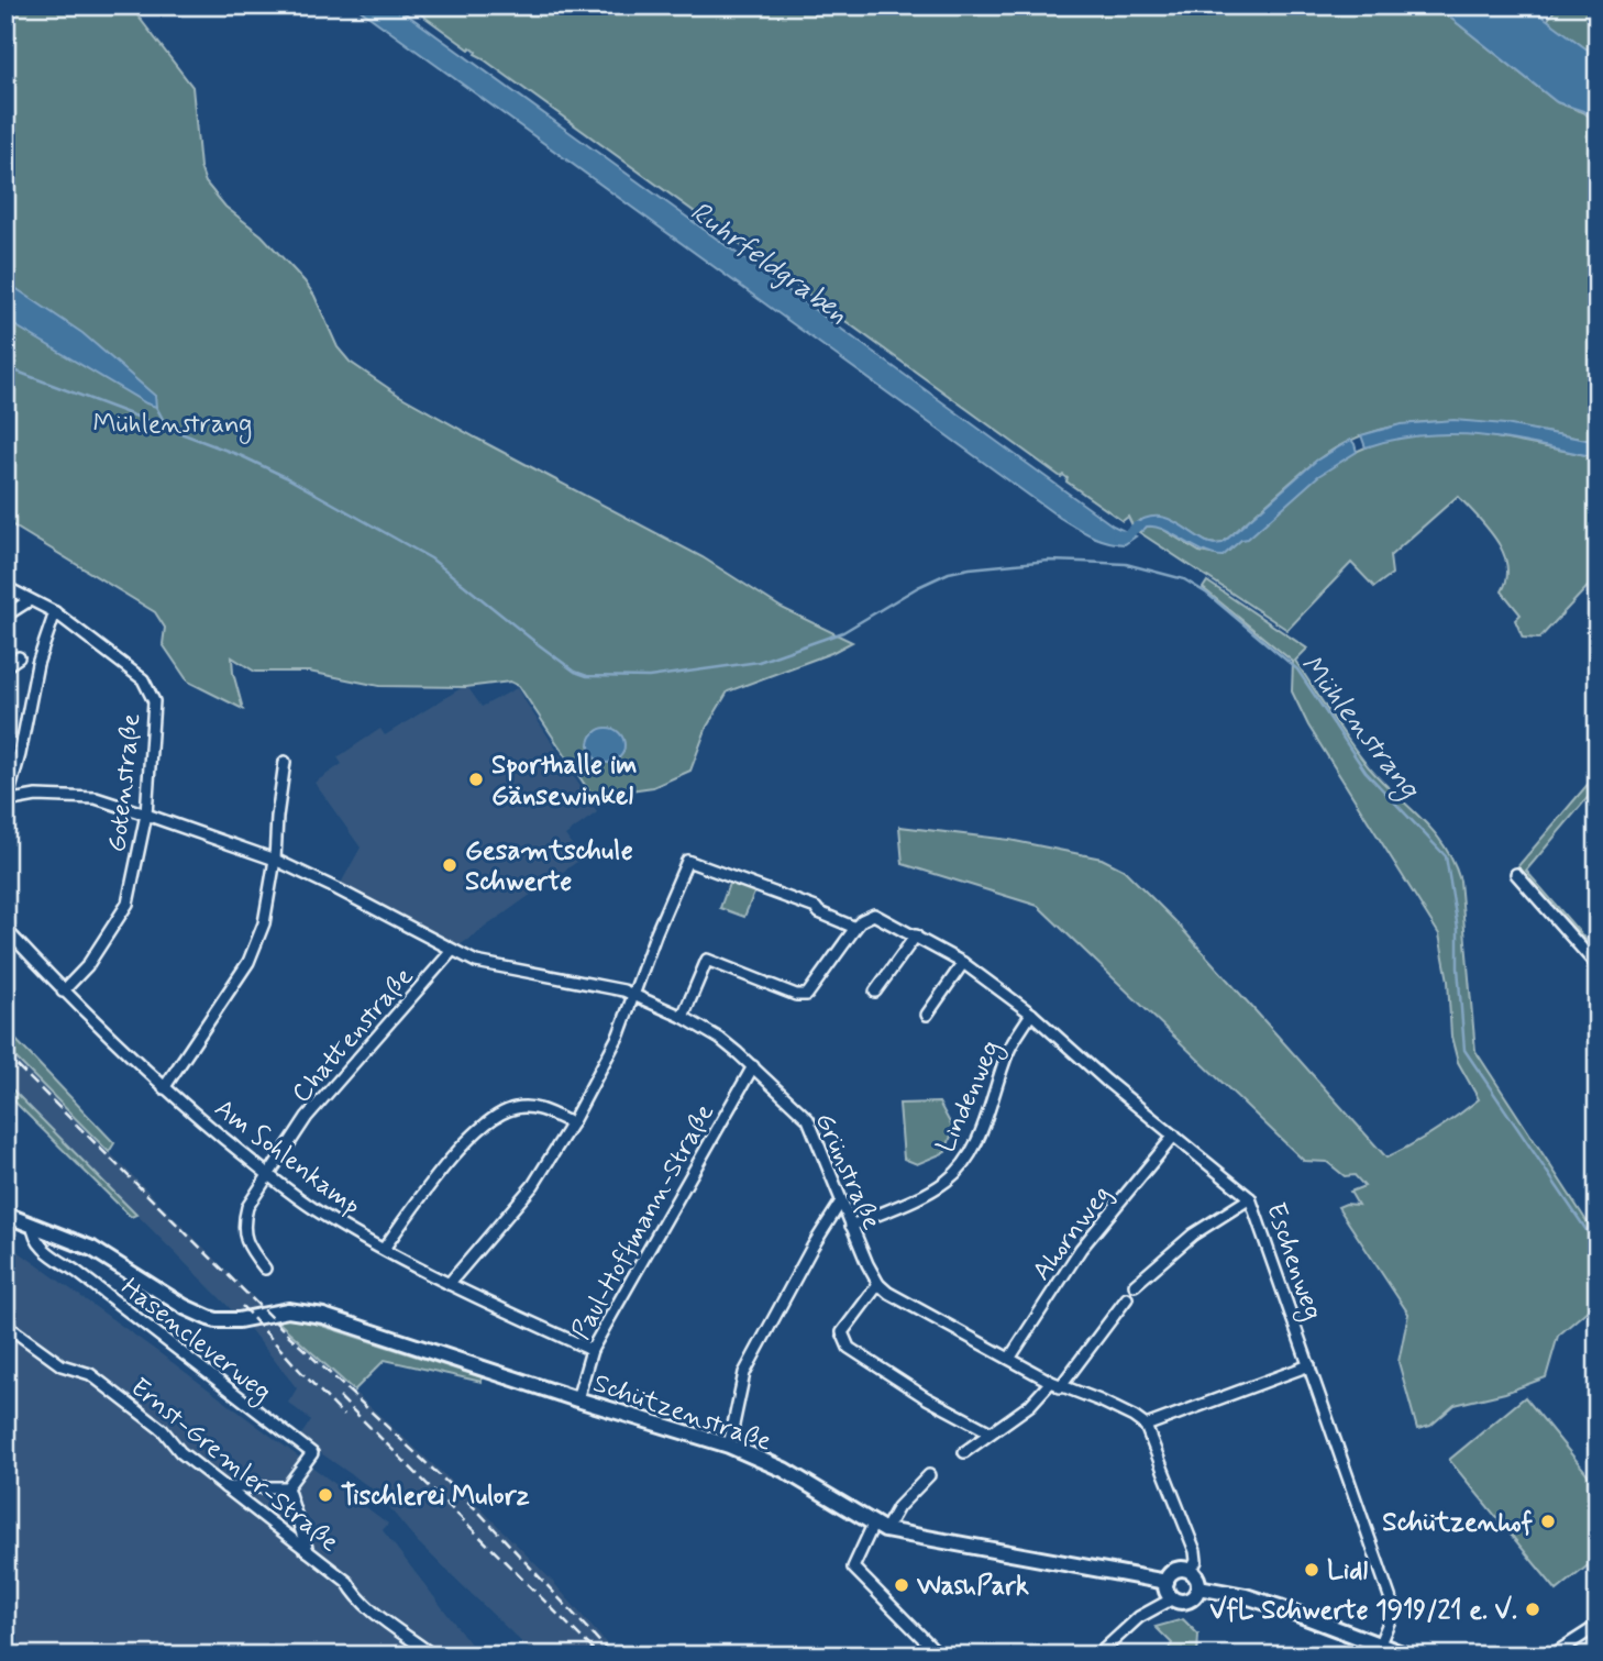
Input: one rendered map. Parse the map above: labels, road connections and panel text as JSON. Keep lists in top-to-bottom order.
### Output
{
  "streets": {
    "main road": ["Schützenstraße"],
    "street": [
      "Gotenstraße",
      "Chattenstraße",
      "Lindenweg",
      "Am Sohlenkamp",
      "Grünstraße",
      "Paul-Hoffmann-Straße",
      "Ahornweg",
      "Eschenweg",
      "Hasencleverweg",
      "Ernst-Gremler-Straße"
    ]
  },
  "crossings": [
    ["Gotenstraße", "Am Sohlenkamp"],
    ["Gotenstraße", "Grünstraße"],
    ["Chattenstraße", "Am Sohlenkamp"],
    ["Chattenstraße", "Grünstraße"],
    ["Lindenweg", "Grünstraße"],
    ["Lindenweg", "Eschenweg"],
    ["Am Sohlenkamp", "Paul-Hoffmann-Straße"],
    ["Grünstraße", "Paul-Hoffmann-Straße"],
    ["Paul-Hoffmann-Straße", "Schützenstraße"],
    ["Ahornweg", "Eschenweg"],
    ["Hasencleverweg", "Schützenstraße"]
  ],
  "water": ["Ruhrfeldgraben", "Mühlenstrang"],
  "parks": ["Mühlenstrang"],
  "places": [
    "Sporthalle im Gänsewinkel",
    "Gesamtschule Schwerte",
    "Tischlerei Mulorz",
    "Schützenhof",
    "Lidl",
    "WashPark",
    "VfL Schwerte 1919/21 e. V."
  ]
}
